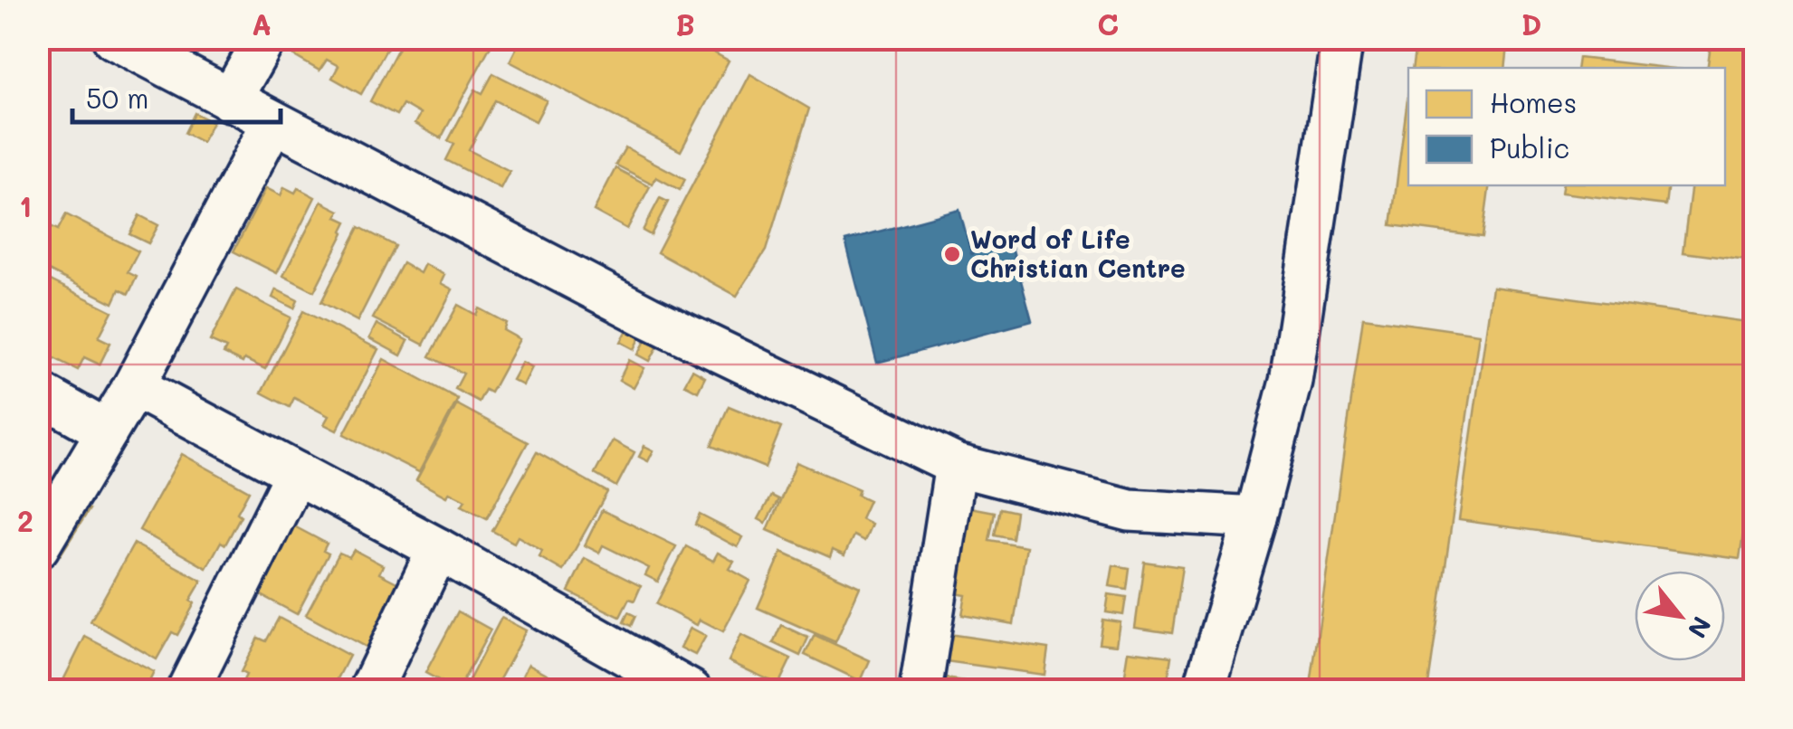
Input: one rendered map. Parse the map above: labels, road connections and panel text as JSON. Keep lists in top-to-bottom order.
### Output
{
  "places": ["Word of Life Christian Centre"],
  "legend": ["Homes", "Public"],
  "scale_bar": "50 m",
  "north": "bottom right",
  "grid": {
    "columns": [
      "A",
      "B",
      "C",
      "D"
    ],
    "rows": ["1", "2"]
  }
}
